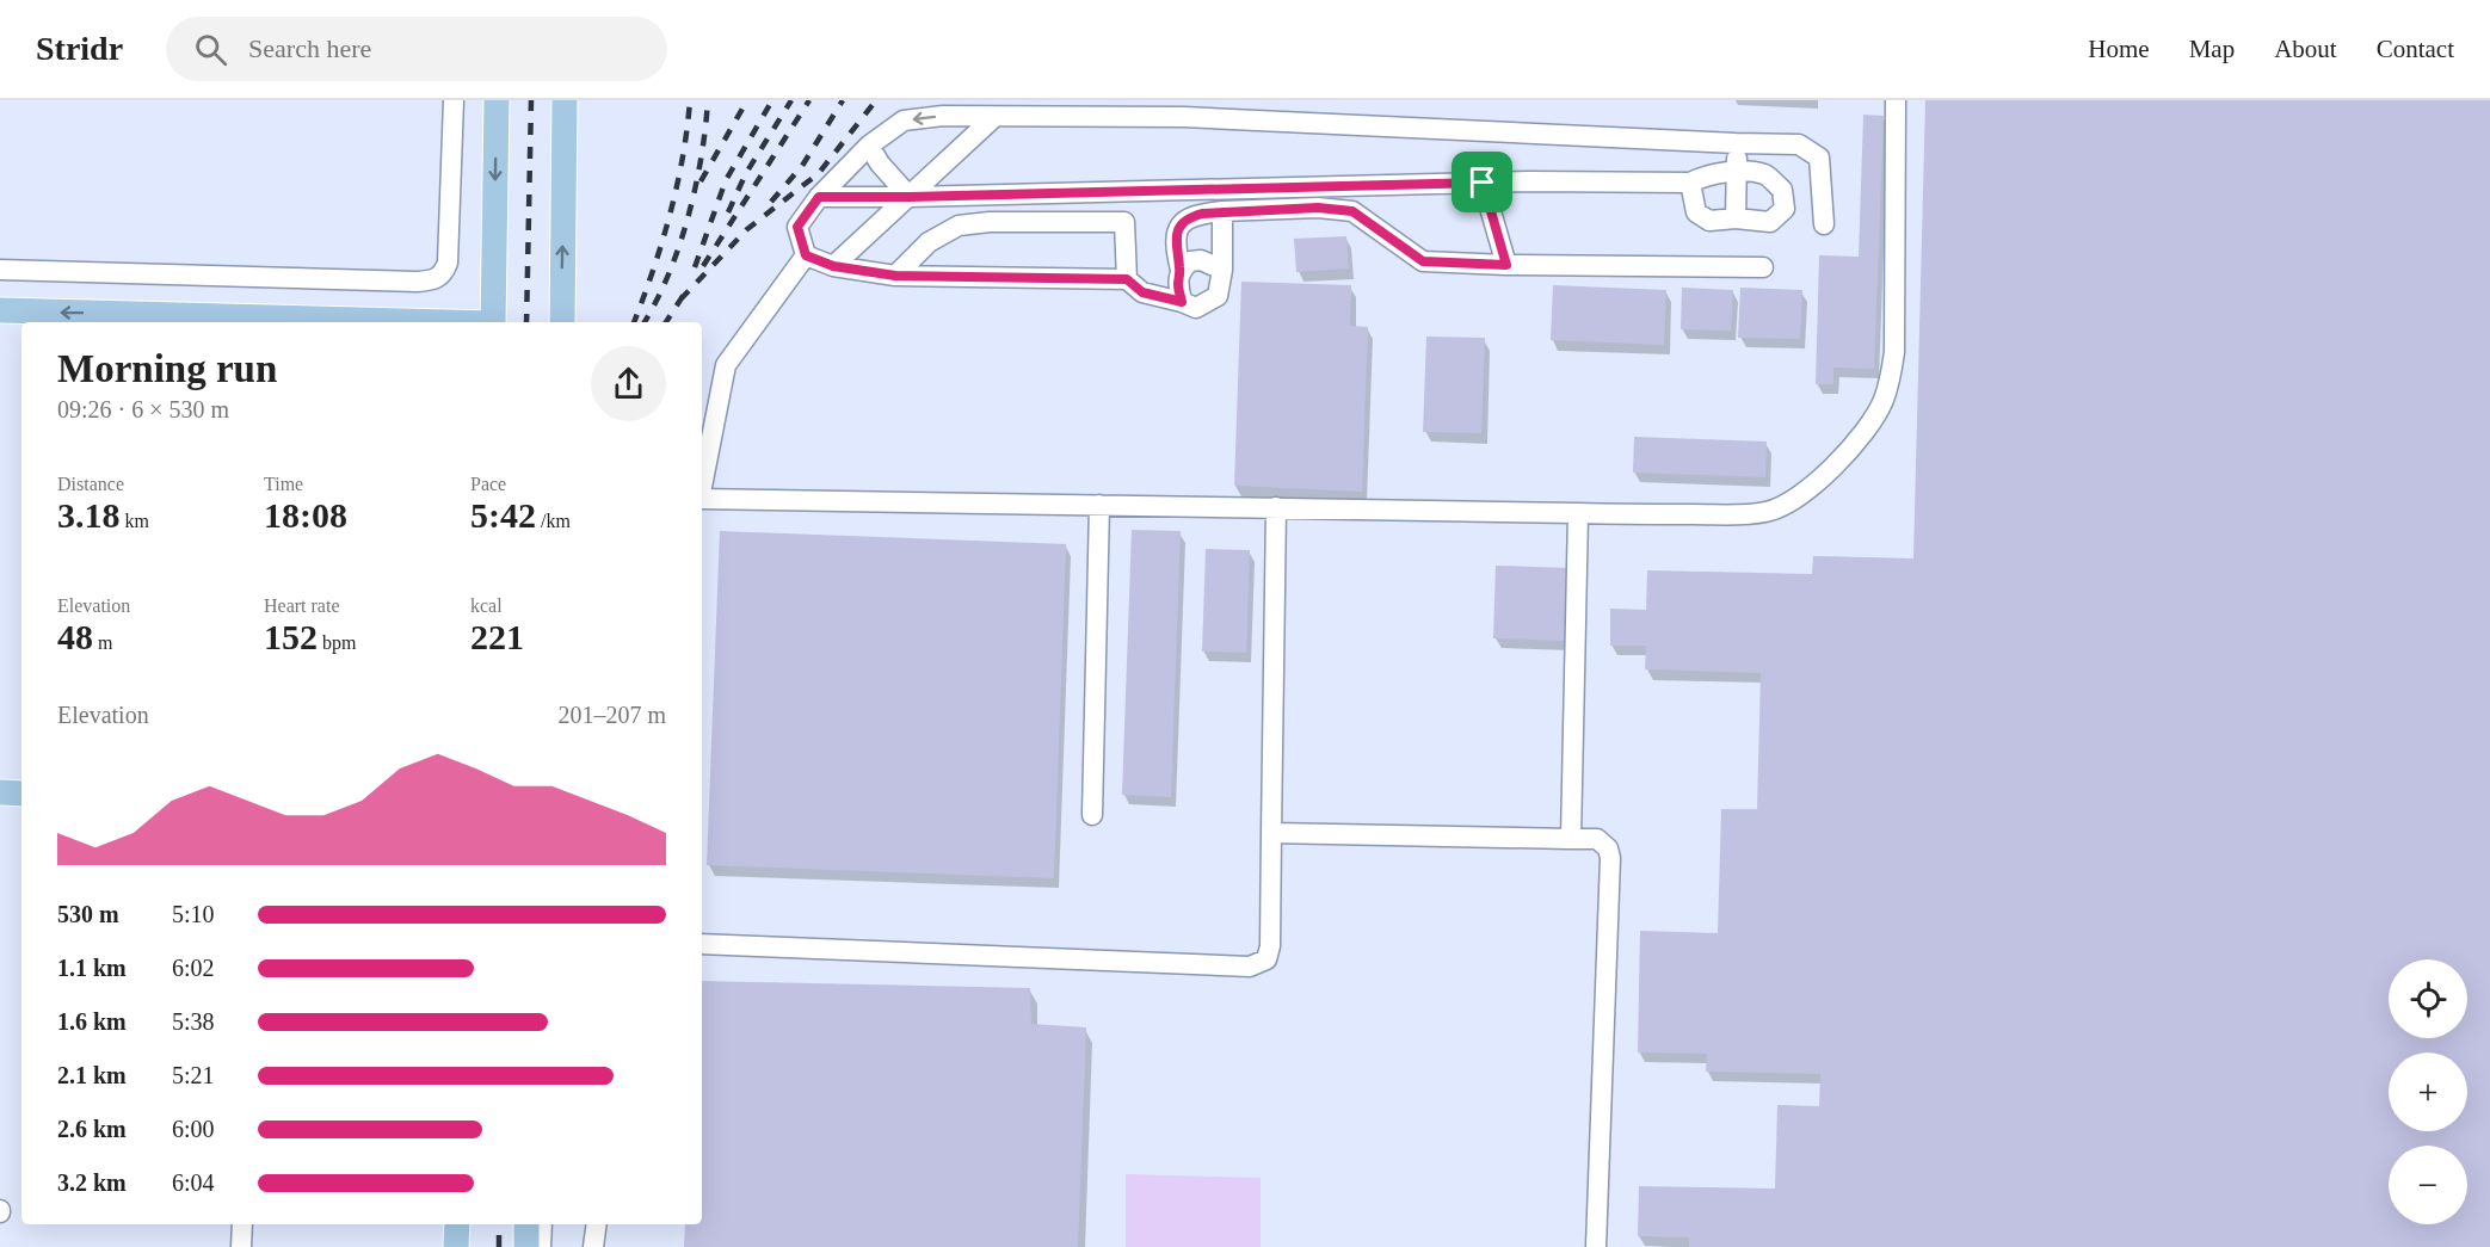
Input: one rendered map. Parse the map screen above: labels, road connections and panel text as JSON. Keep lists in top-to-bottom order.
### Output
{
  "page": {
    "header": "Stridr",
    "search": "Search here",
    "nav": [
      "Home",
      "Map",
      "About",
      "Contact"
    ],
    "heading": ["Morning run", "09:26 · 6 × 530 m"],
    "stats": [
      ["Distance", "3.18 km"],
      ["Time", "18:08"],
      ["Pace", "5:42 /km"],
      ["Elevation", "48 m"],
      ["Heart rate", "152 bpm"],
      ["kcal", "221"]
    ],
    "chart": ["Elevation", "201–207 m"],
    "list": [
      {
        "name": "530 m",
        "note": "5:10"
      },
      {
        "name": "1.1 km",
        "note": "6:02"
      },
      {
        "name": "1.6 km",
        "note": "5:38"
      },
      {
        "name": "2.1 km",
        "note": "5:21"
      },
      {
        "name": "2.6 km",
        "note": "6:00"
      },
      {
        "name": "3.2 km",
        "note": "6:04"
      }
    ],
    "map_buttons": ["+", "−"]
  }
}
